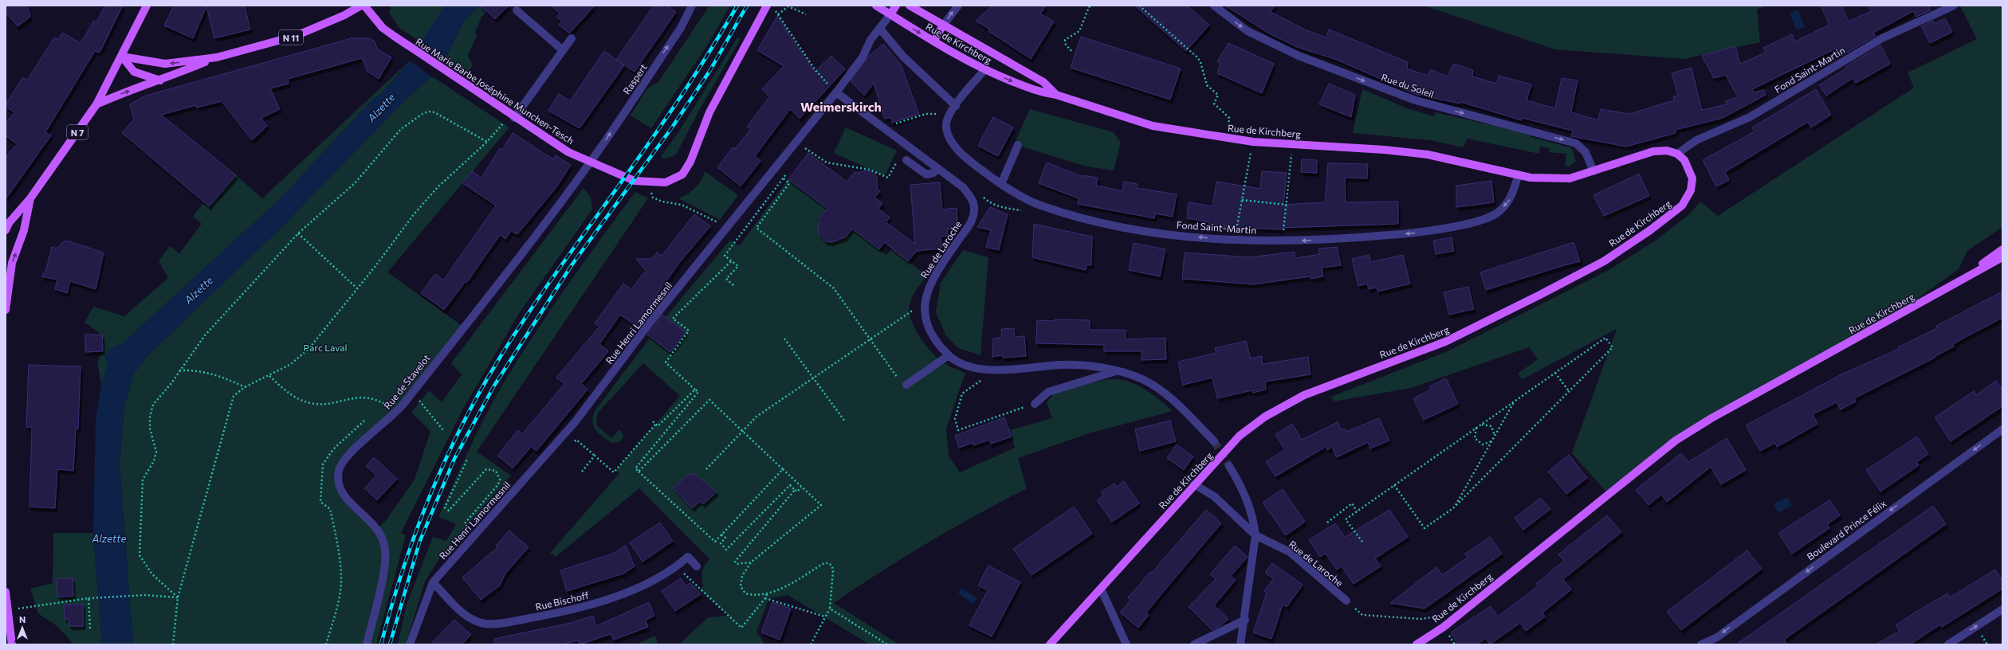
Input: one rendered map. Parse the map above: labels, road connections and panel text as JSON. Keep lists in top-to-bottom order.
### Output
{
  "streets": {
    "main road": [
      "N 11",
      "Rue de Kirchberg",
      "Rue Marie Barbe Joséphine Munchen-Tesch",
      "N 7"
    ],
    "street": [
      "Fond Saint-Martin",
      "Raspert",
      "Rue du Soleil",
      "Rue de Laroche",
      "Rue Henri Lamormesnil",
      "Rue de Stavelot",
      "Boulevard Prince Félix",
      "Rue Bischoff"
    ]
  },
  "crossings": [
    ["N 11", "N 7"],
    ["Rue de Kirchberg", "Fond Saint-Martin"],
    ["Rue de Kirchberg", "Rue du Soleil"],
    ["Rue de Kirchberg", "Rue de Laroche"],
    ["Rue de Kirchberg", "Rue Henri Lamormesnil"],
    ["Raspert", "Rue Marie Barbe Joséphine Munchen-Tesch"],
    ["Raspert", "Rue de Stavelot"],
    ["Rue Marie Barbe Joséphine Munchen-Tesch", "Rue de Stavelot"],
    ["Rue de Laroche", "Rue Henri Lamormesnil"],
    ["Rue Henri Lamormesnil", "Rue Bischoff"]
  ],
  "one_way": [
    "Fond Saint-Martin",
    "Raspert",
    "Rue du Soleil",
    "Boulevard Prince Félix"
  ],
  "districts": ["Weimerskirch"],
  "water": ["Alzette"],
  "parks": ["Parc Laval"],
  "north": "top"
}
